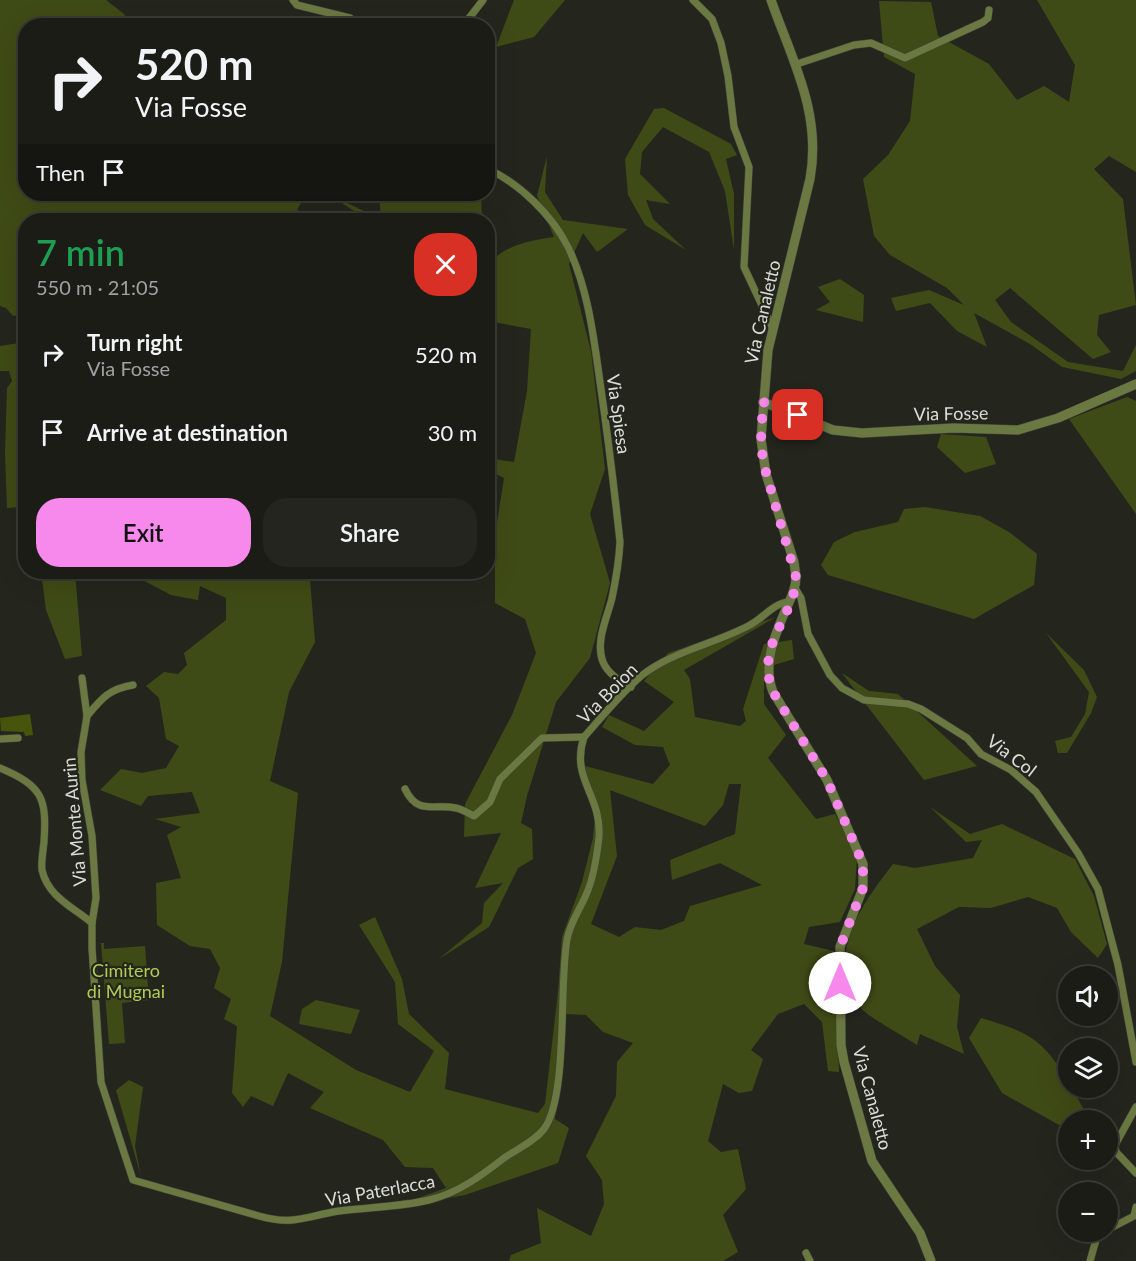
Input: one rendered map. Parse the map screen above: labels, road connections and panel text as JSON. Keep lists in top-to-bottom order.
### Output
{
  "streets": {
    "street": [
      "Via Canaletto",
      "Via Fosse",
      "Via Spiesa",
      "Via Boion",
      "Via Col",
      "Via Monte Aurin",
      "Via Paterlacca"
    ]
  },
  "crossings": [
    ["Via Canaletto", "Via Fosse"],
    ["Via Canaletto", "Via Boion"],
    ["Via Canaletto", "Via Col"],
    ["Via Spiesa", "Via Boion"],
    ["Via Boion", "Via Paterlacca"],
    ["Via Monte Aurin", "Via Paterlacca"]
  ],
  "parks": ["Cimitero di Mugnai"],
  "page": {
    "turn": ["520 m", "Via Fosse"],
    "then": "Then",
    "heading": ["7 min", "550 m · 21:05"],
    "list": [
      {
        "name": "Turn right",
        "note": "Via Fosse",
        "value": "520 m"
      },
      {
        "name": "Arrive at destination",
        "value": "30 m"
      }
    ],
    "buttons": ["Exit", "Share"],
    "map_buttons": ["+", "−"]
  }
}
